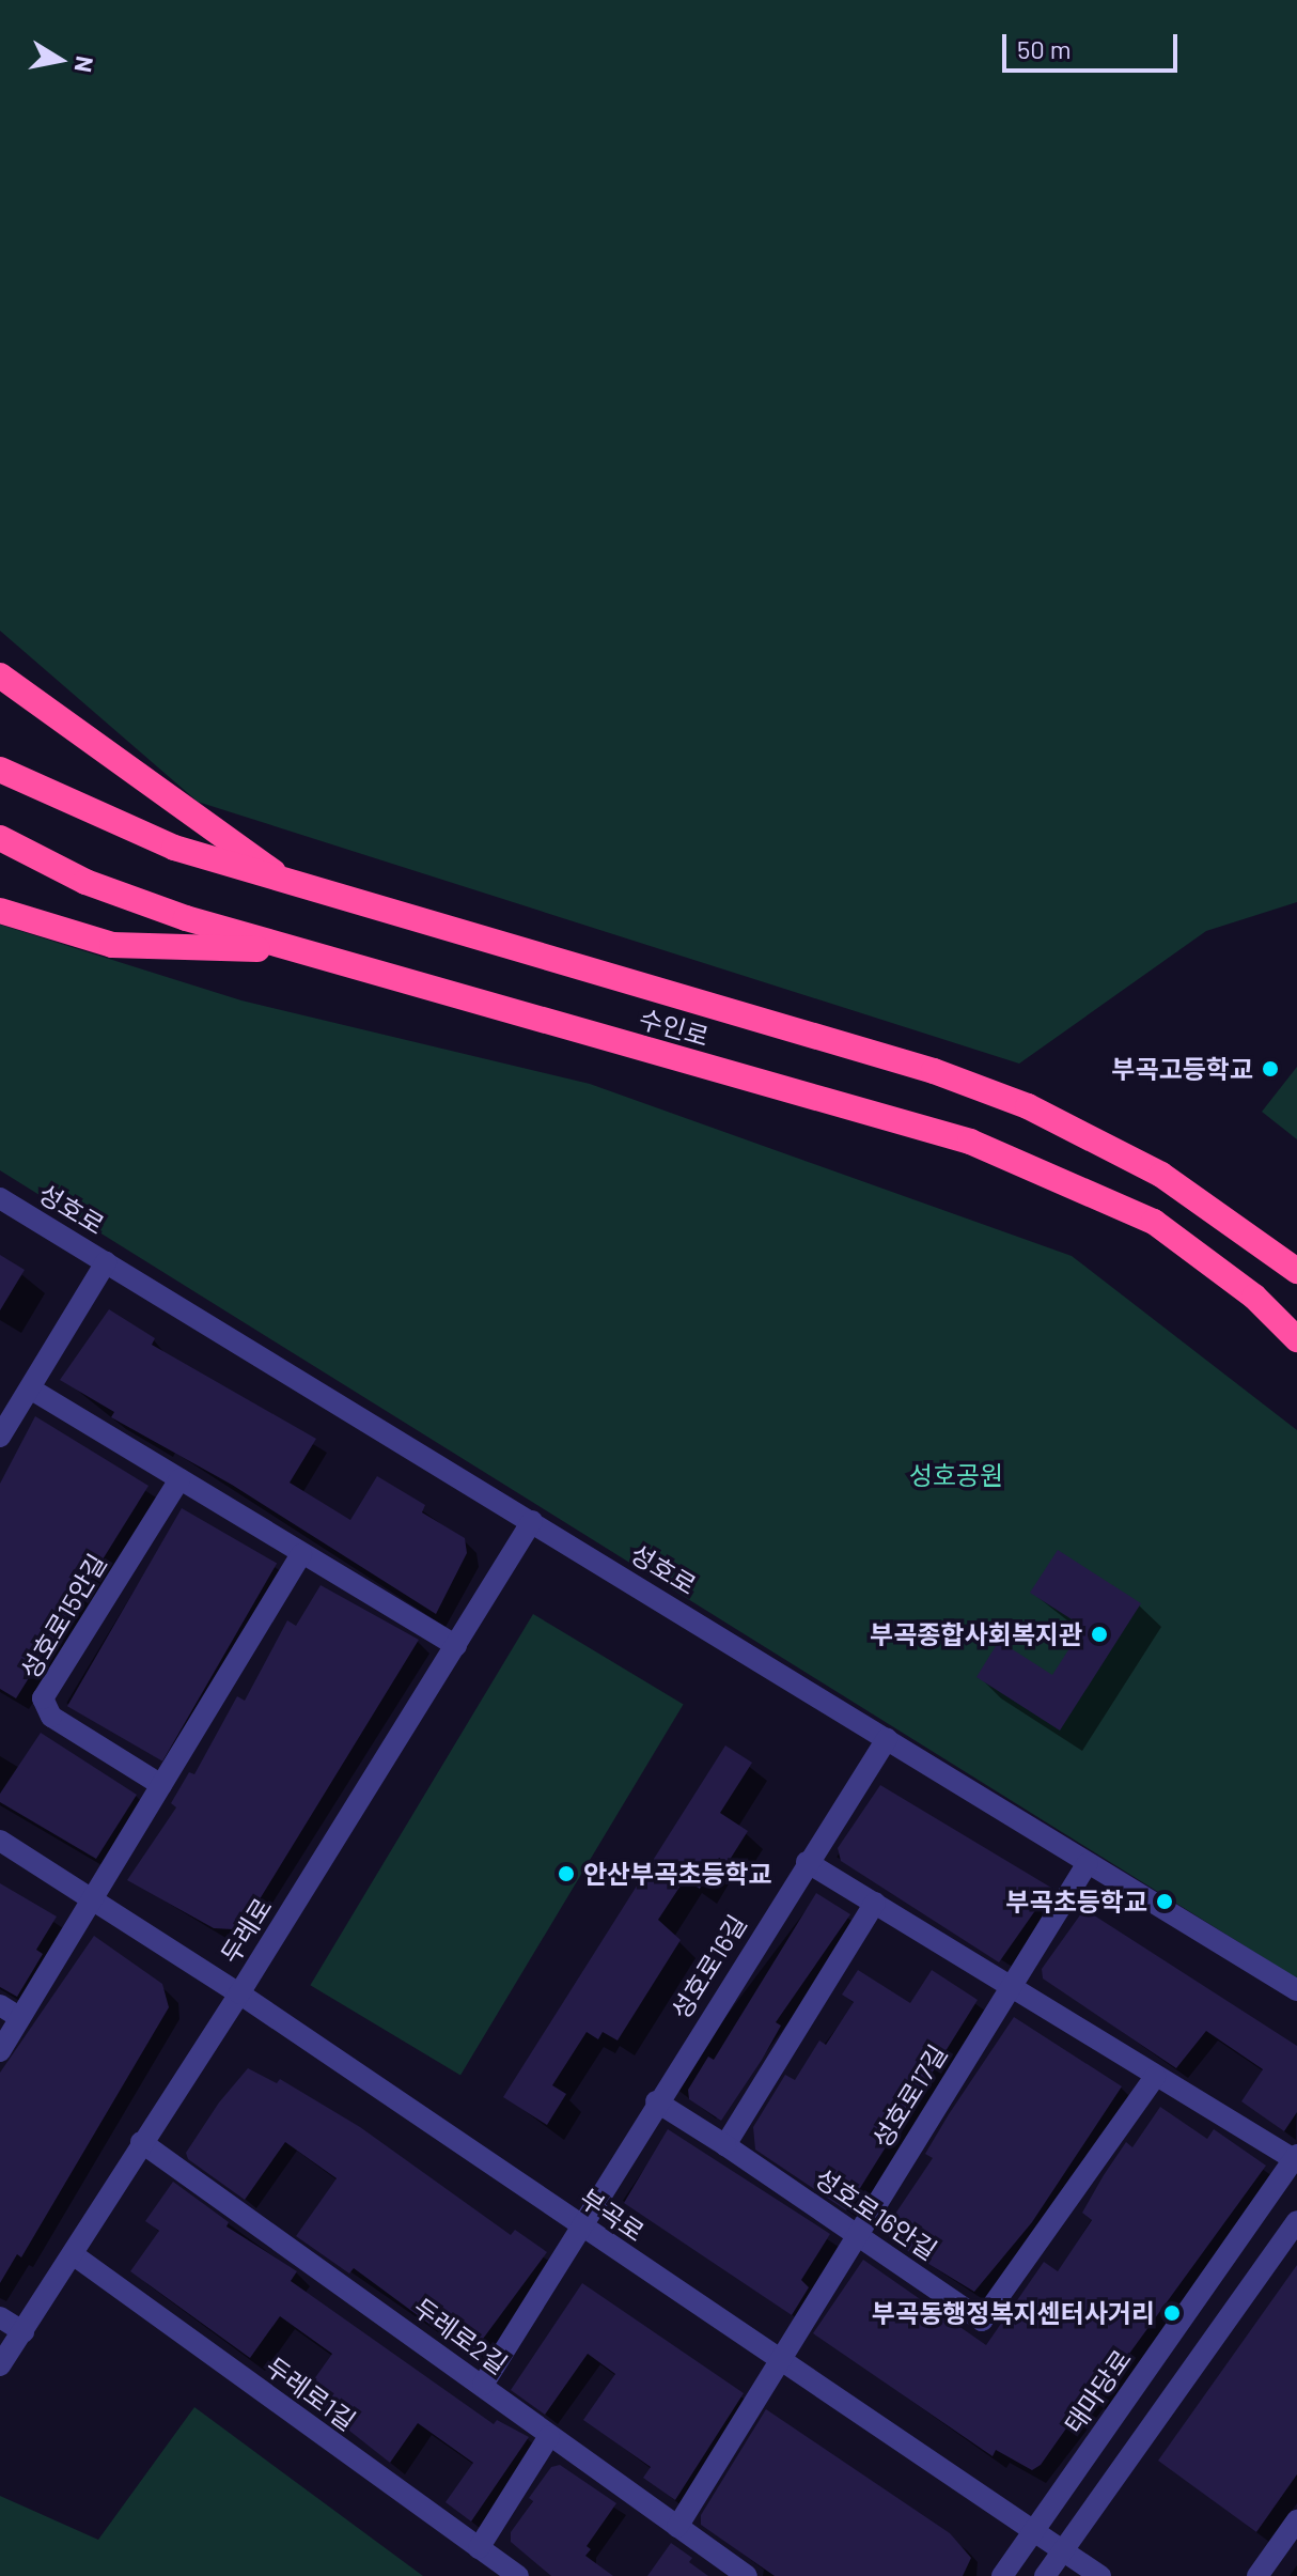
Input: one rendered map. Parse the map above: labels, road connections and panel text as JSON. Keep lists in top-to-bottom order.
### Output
{
  "streets": {
    "highway": ["수인로"],
    "street": [
      "성호로",
      "성호로15안길",
      "두레로",
      "성호로16길",
      "성호로17길",
      "성호로16안길",
      "부곡로",
      "두레로2길",
      "태마당로",
      "두레로1길"
    ]
  },
  "crossings": [
    ["성호로", "두레로"],
    ["성호로", "성호로16길"],
    ["성호로", "성호로17길"],
    ["두레로", "부곡로"],
    ["두레로", "두레로2길"],
    ["두레로", "두레로1길"],
    ["성호로16길", "성호로16안길"],
    ["성호로16길", "부곡로"],
    ["성호로16길", "두레로2길"],
    ["성호로17길", "성호로16안길"],
    ["성호로17길", "부곡로"],
    ["성호로17길", "두레로2길"],
    ["부곡로", "태마당로"]
  ],
  "parks": ["성호공원"],
  "places": [
    "부곡고등학교",
    "부곡종합사회복지관",
    "안산부곡초등학교",
    "부곡초등학교",
    "부곡동행정복지센터사거리"
  ],
  "scale_bar": "50 m",
  "north": "right"
}
